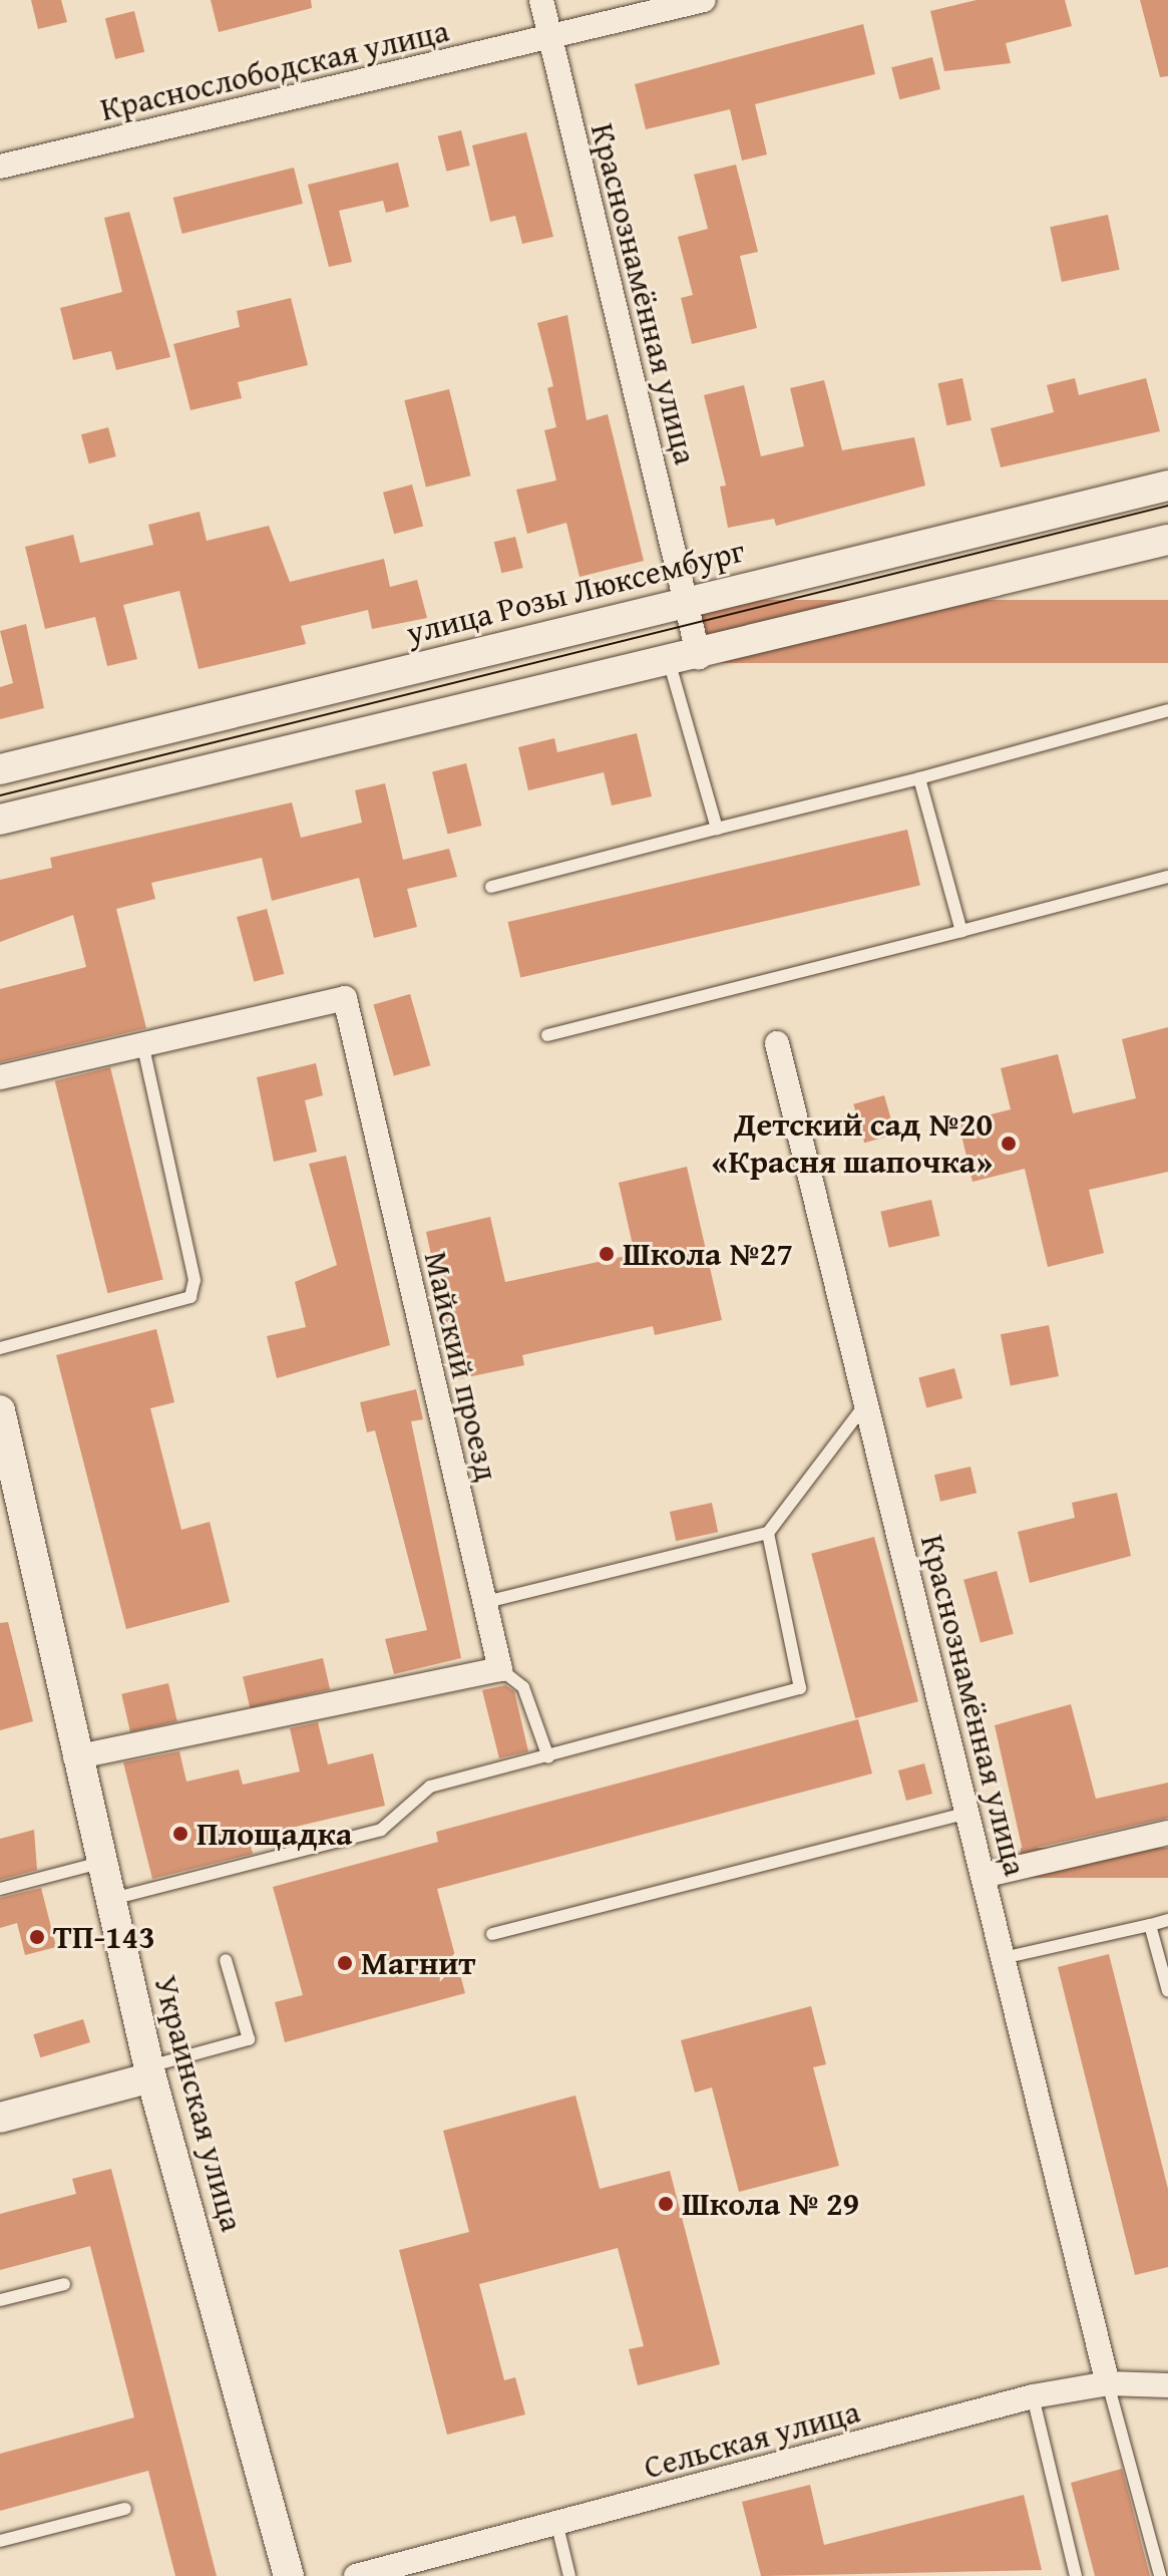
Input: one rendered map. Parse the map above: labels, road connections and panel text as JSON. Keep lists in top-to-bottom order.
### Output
{
  "streets": {
    "street": [
      "Краснослободская улица",
      "Краснознамённая улица",
      "улица Розы Люксембург",
      "Майский проезд",
      "Украинская улица",
      "Сельская улица"
    ]
  },
  "crossings": [
    ["Краснослободская улица", "Краснознамённая улица"],
    ["Краснознамённая улица", "улица Розы Люксембург"],
    ["Краснознамённая улица", "Сельская улица"]
  ],
  "places": [
    "Детский сад №20 «Красня шапочка»",
    "Школа №27",
    "Площадка",
    "ТП-143",
    "Магнит",
    "Школа № 29"
  ]
}
